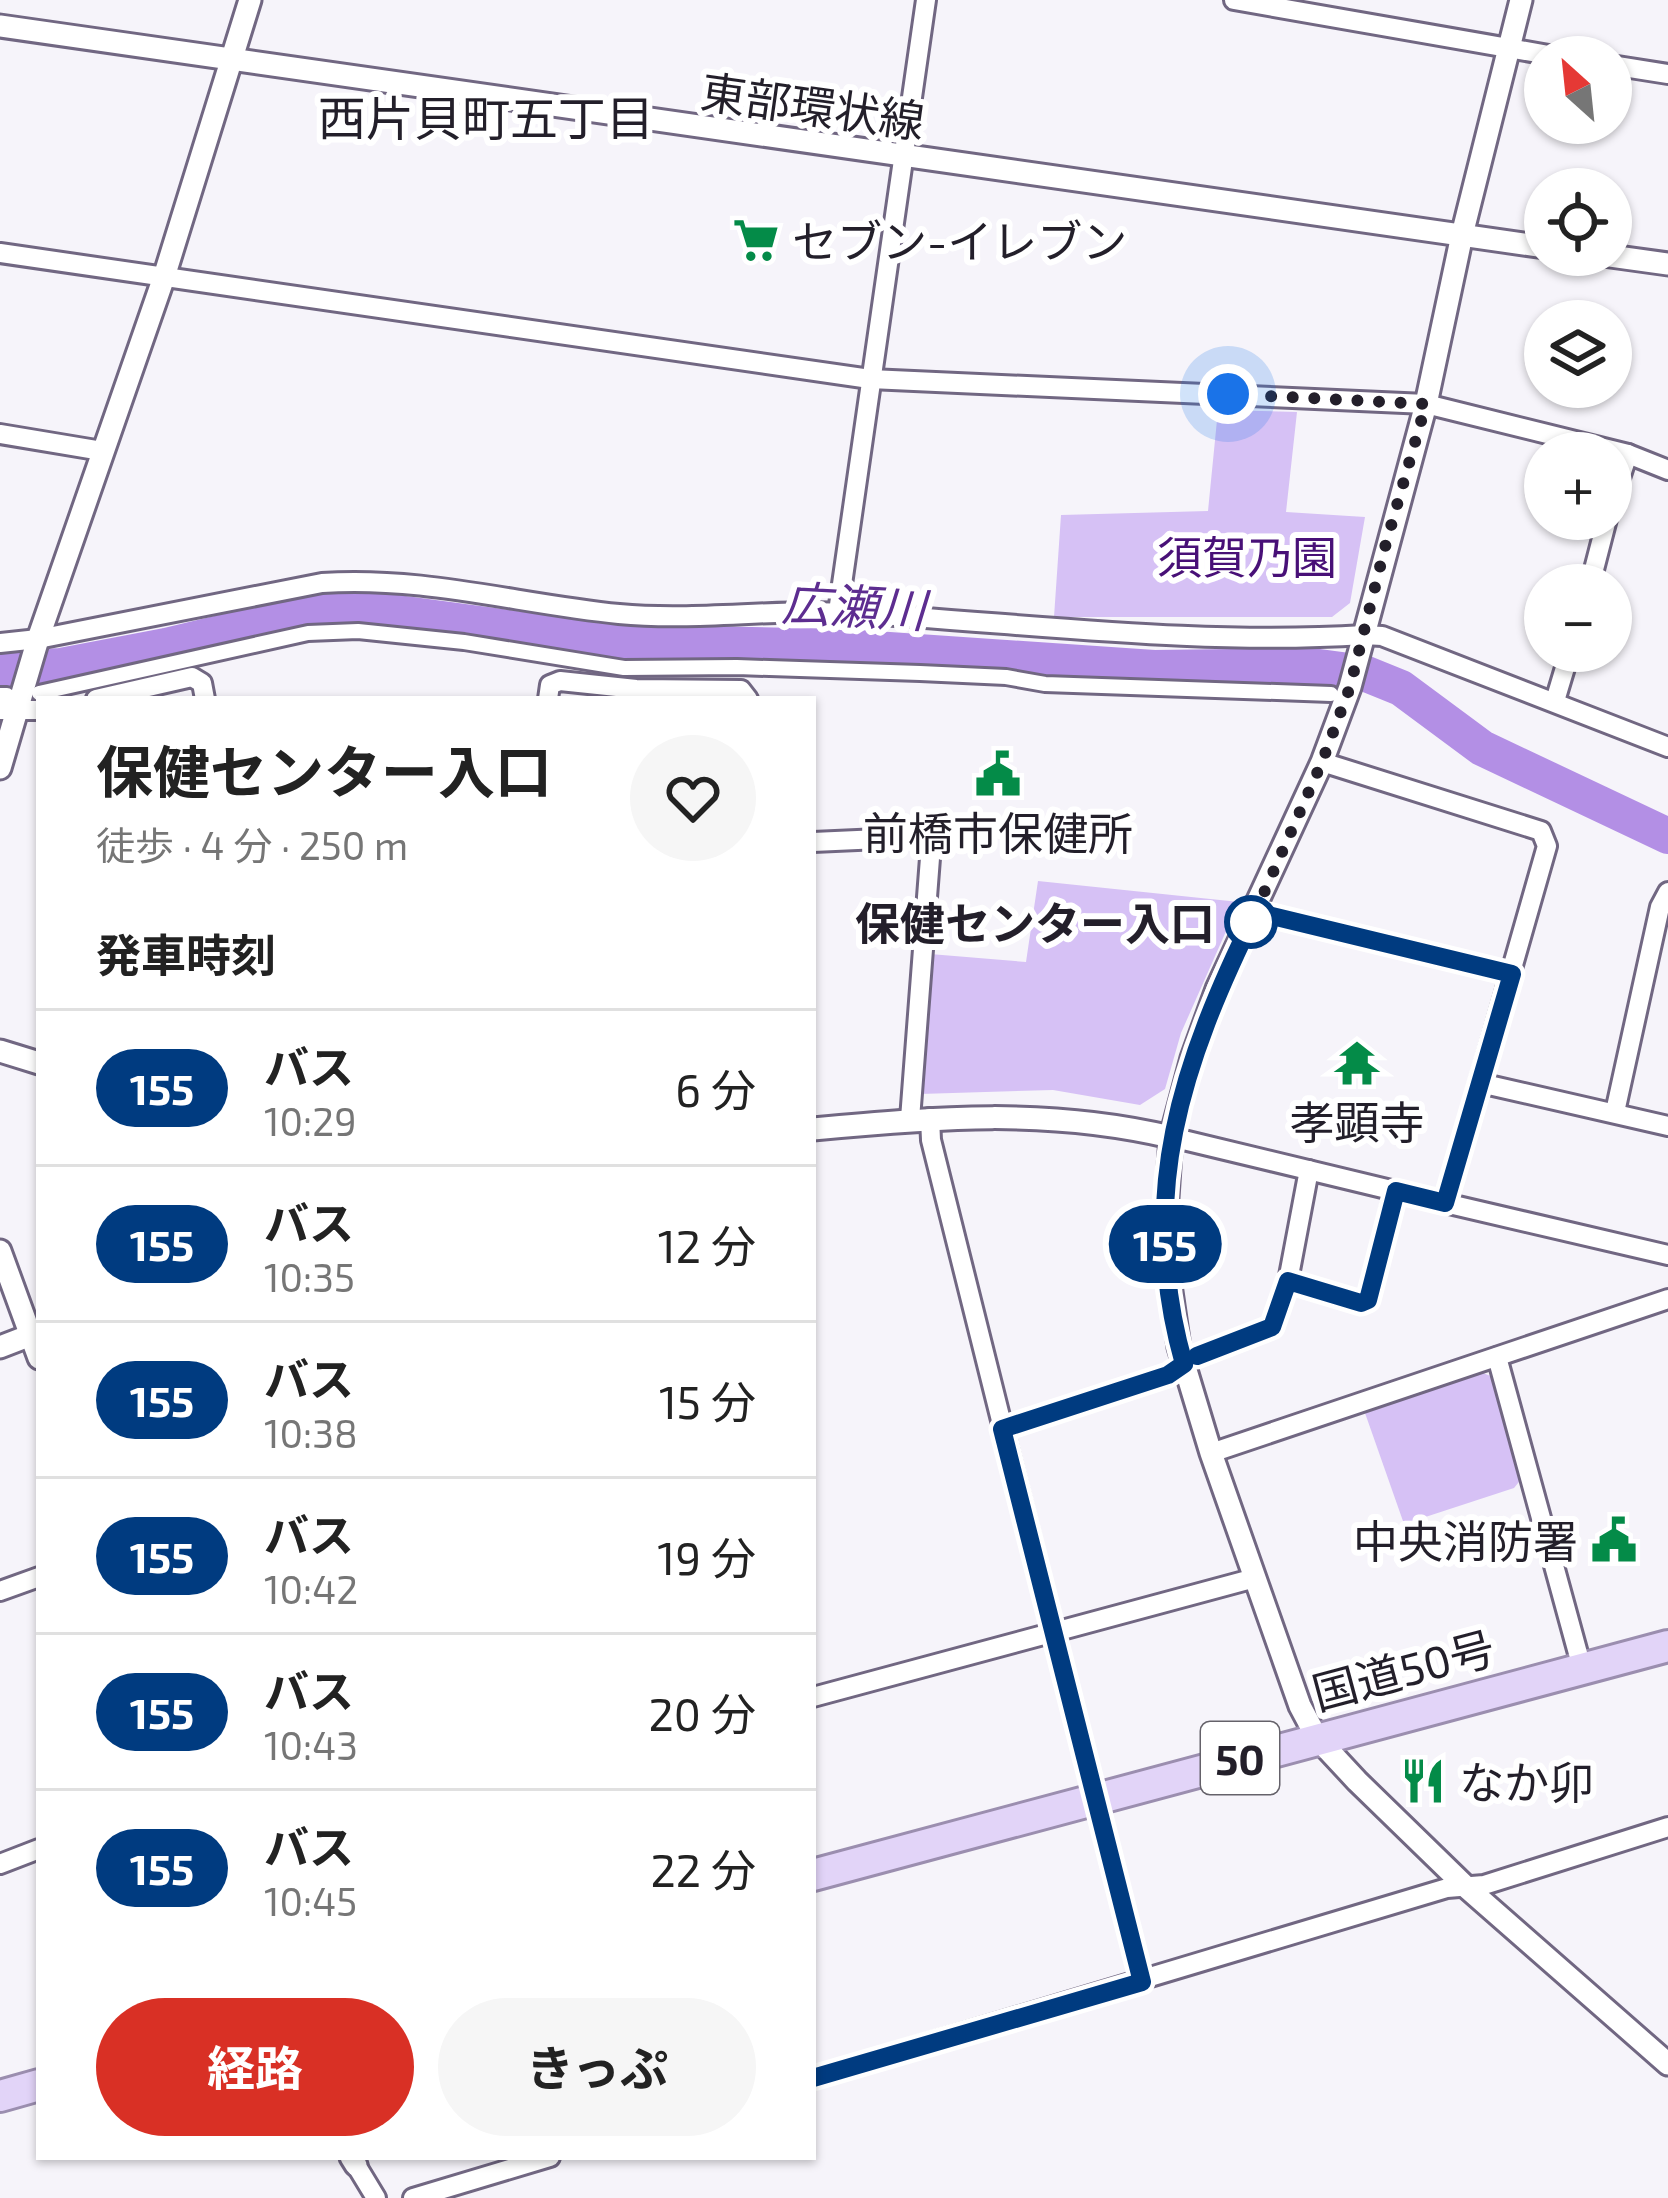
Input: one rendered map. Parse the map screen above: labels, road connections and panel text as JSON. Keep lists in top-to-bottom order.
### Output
{
  "streets": {
    "highway": ["国道50号", "50"],
    "street": ["東部環状線"]
  },
  "districts": ["西片貝町五丁目"],
  "water": ["広瀬川"],
  "parks": ["須賀乃園"],
  "places": {
    "supermarket": ["セブン-イレブン"],
    "public building": ["前橋市保健所", "中央消防署"],
    "other": ["保健センター入口"],
    "temple": ["孝顕寺"],
    "restaurant": ["なか卯"]
  },
  "lines": ["bus line 155"],
  "north": "top left",
  "page": {
    "on_map": "155",
    "map_buttons": ["+", "−"],
    "heading": [
      ["保健センター入口", "徒歩 · 4 分 · 250 m"],
      "発車時刻"
    ],
    "list": [
      {
        "mark": "155",
        "name": "バス",
        "note": "10:29",
        "value": "6 分"
      },
      {
        "mark": "155",
        "name": "バス",
        "note": "10:35",
        "value": "12 分"
      },
      {
        "mark": "155",
        "name": "バス",
        "note": "10:38",
        "value": "15 分"
      },
      {
        "mark": "155",
        "name": "バス",
        "note": "10:42",
        "value": "19 分"
      },
      {
        "mark": "155",
        "name": "バス",
        "note": "10:43",
        "value": "20 分"
      },
      {
        "mark": "155",
        "name": "バス",
        "note": "10:45",
        "value": "22 分"
      }
    ],
    "buttons": ["経路", "きっぷ"]
  }
}
